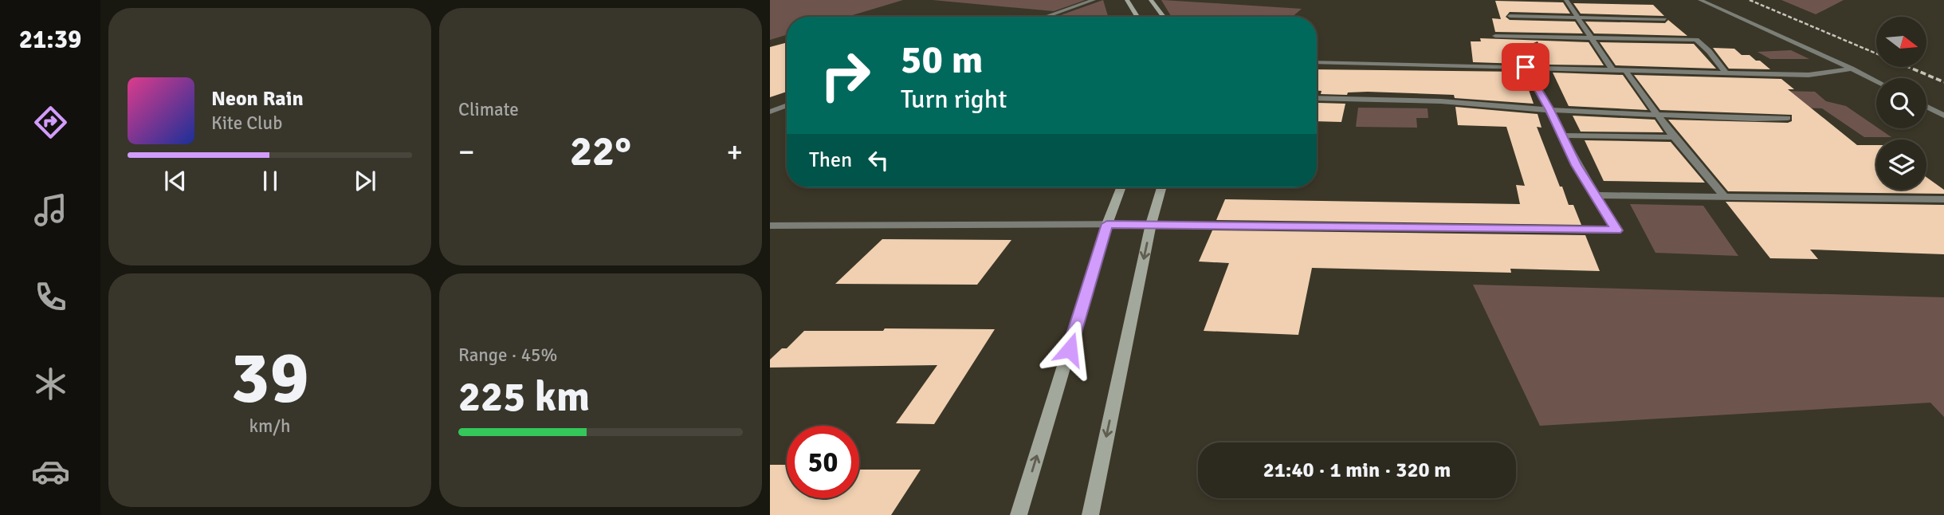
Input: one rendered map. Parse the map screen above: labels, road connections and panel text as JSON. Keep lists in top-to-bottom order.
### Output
{
  "north": "right",
  "page": {
    "tabs": "21:39",
    "tile": [
      "Climate",
      ["39", "km/h"],
      ["Range · 45%", "225 km"]
    ],
    "turn": ["50 m", "Turn right"],
    "song": ["Neon Rain", "Kite Club"],
    "heat": ["−", "22°", "+"],
    "then": "Then",
    "limit": "50",
    "trip": "21:40 · 1 min · 320 m"
  }
}
